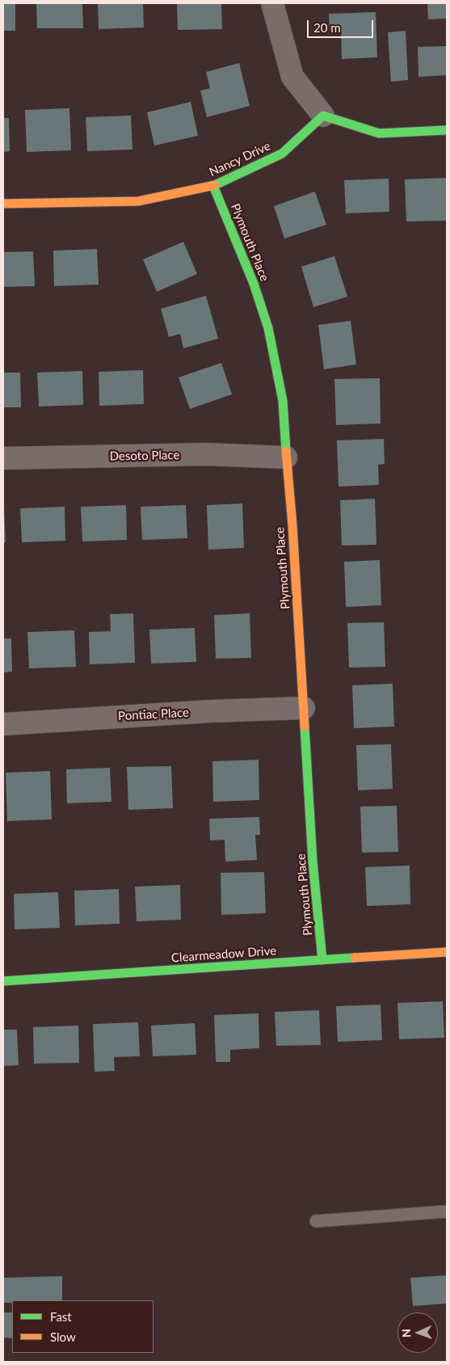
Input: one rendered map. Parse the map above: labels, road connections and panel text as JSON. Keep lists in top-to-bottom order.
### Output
{
  "streets": {
    "street": [
      "Nancy Drive",
      "Plymouth Place",
      "Desoto Place",
      "Pontiac Place",
      "Clearmeadow Drive"
    ]
  },
  "crossings": [
    ["Nancy Drive", "Plymouth Place"],
    ["Plymouth Place", "Desoto Place"],
    ["Plymouth Place", "Pontiac Place"],
    ["Plymouth Place", "Clearmeadow Drive"]
  ],
  "legend": ["Fast", "Slow"],
  "scale_bar": "20 m",
  "north": "left"
}
